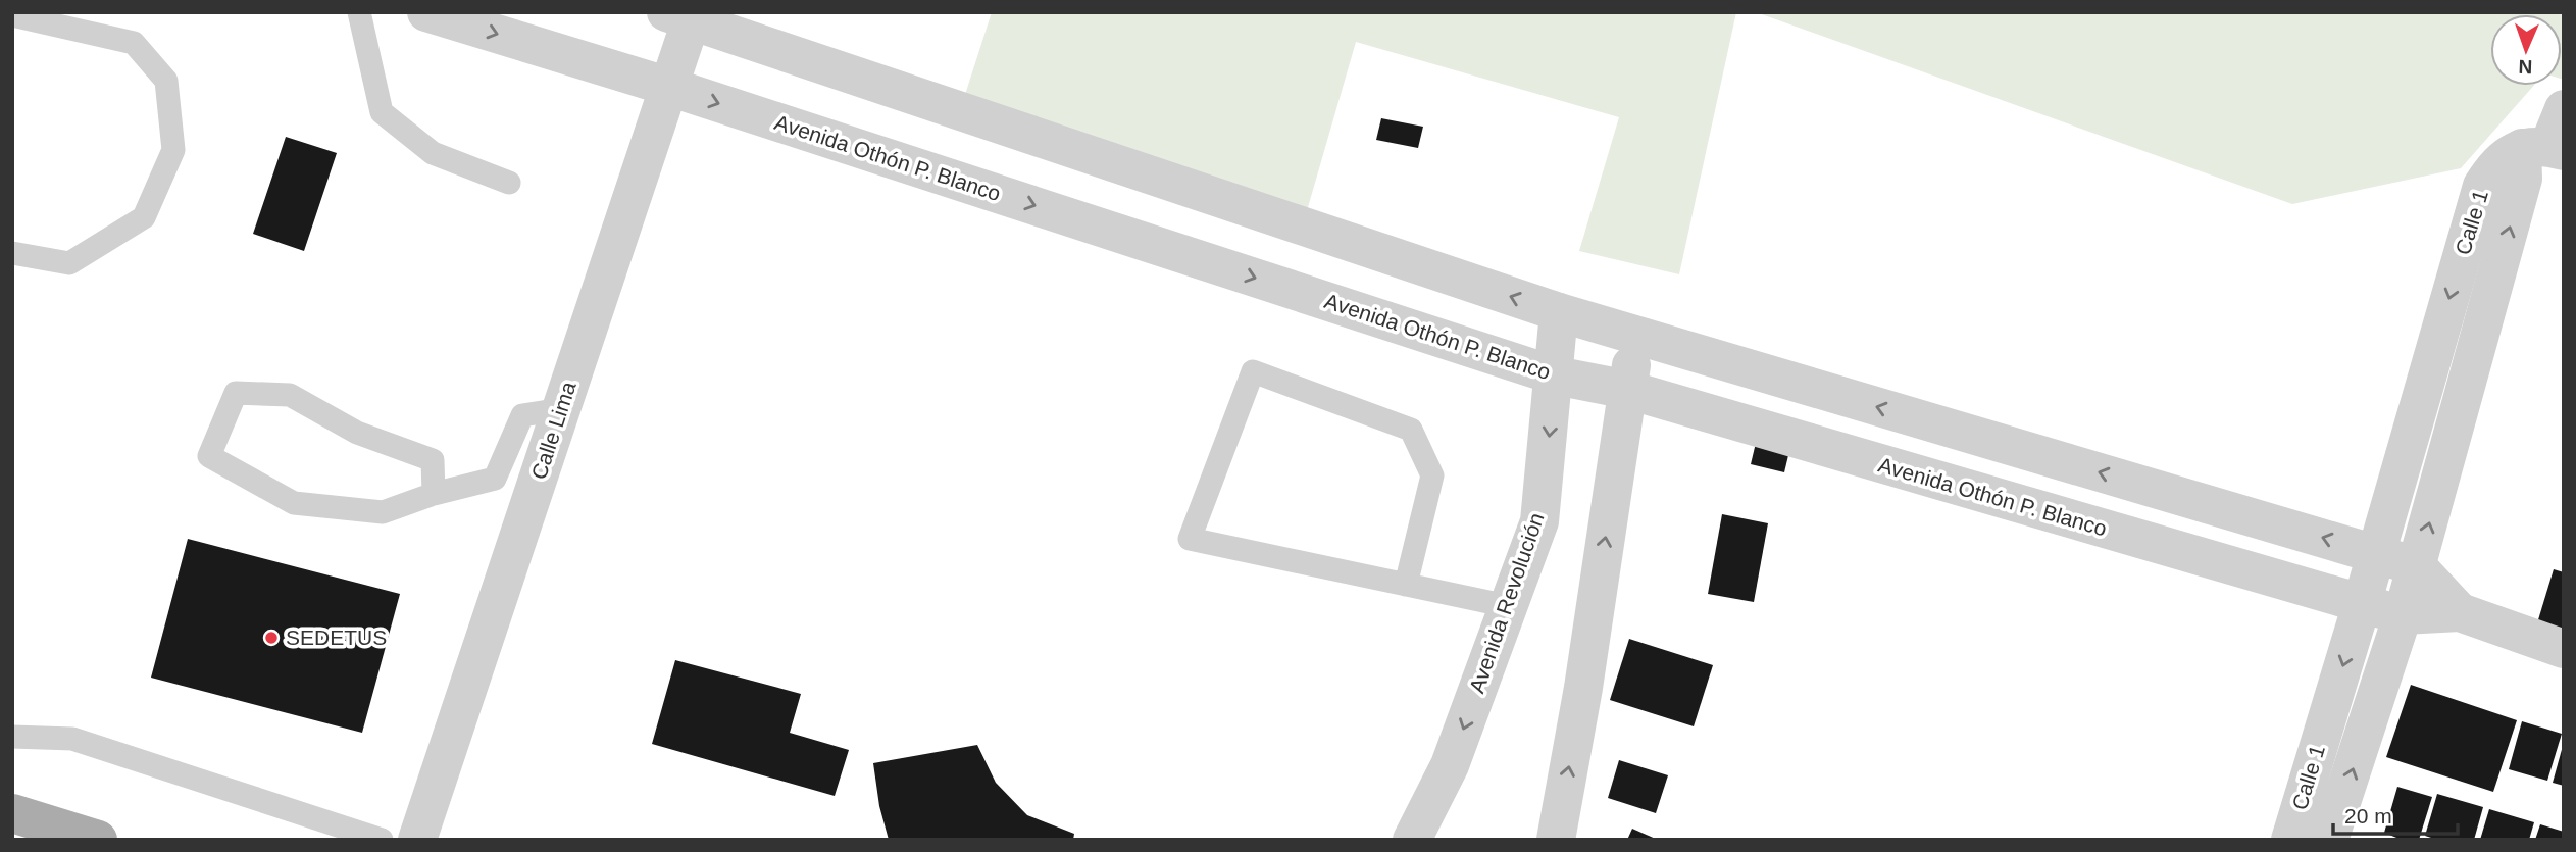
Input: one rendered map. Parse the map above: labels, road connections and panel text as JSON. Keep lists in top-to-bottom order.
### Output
{
  "streets": {
    "street": [
      "Avenida Othón P. Blanco",
      "Calle 1",
      "Calle Lima",
      "Avenida Revolución"
    ]
  },
  "crossings": [
    ["Avenida Othón P. Blanco", "Calle 1"],
    ["Avenida Othón P. Blanco", "Calle Lima"],
    ["Avenida Othón P. Blanco", "Avenida Revolución"]
  ],
  "places": ["SEDETUS"],
  "scale_bar": "20 m",
  "north": "bottom"
}
